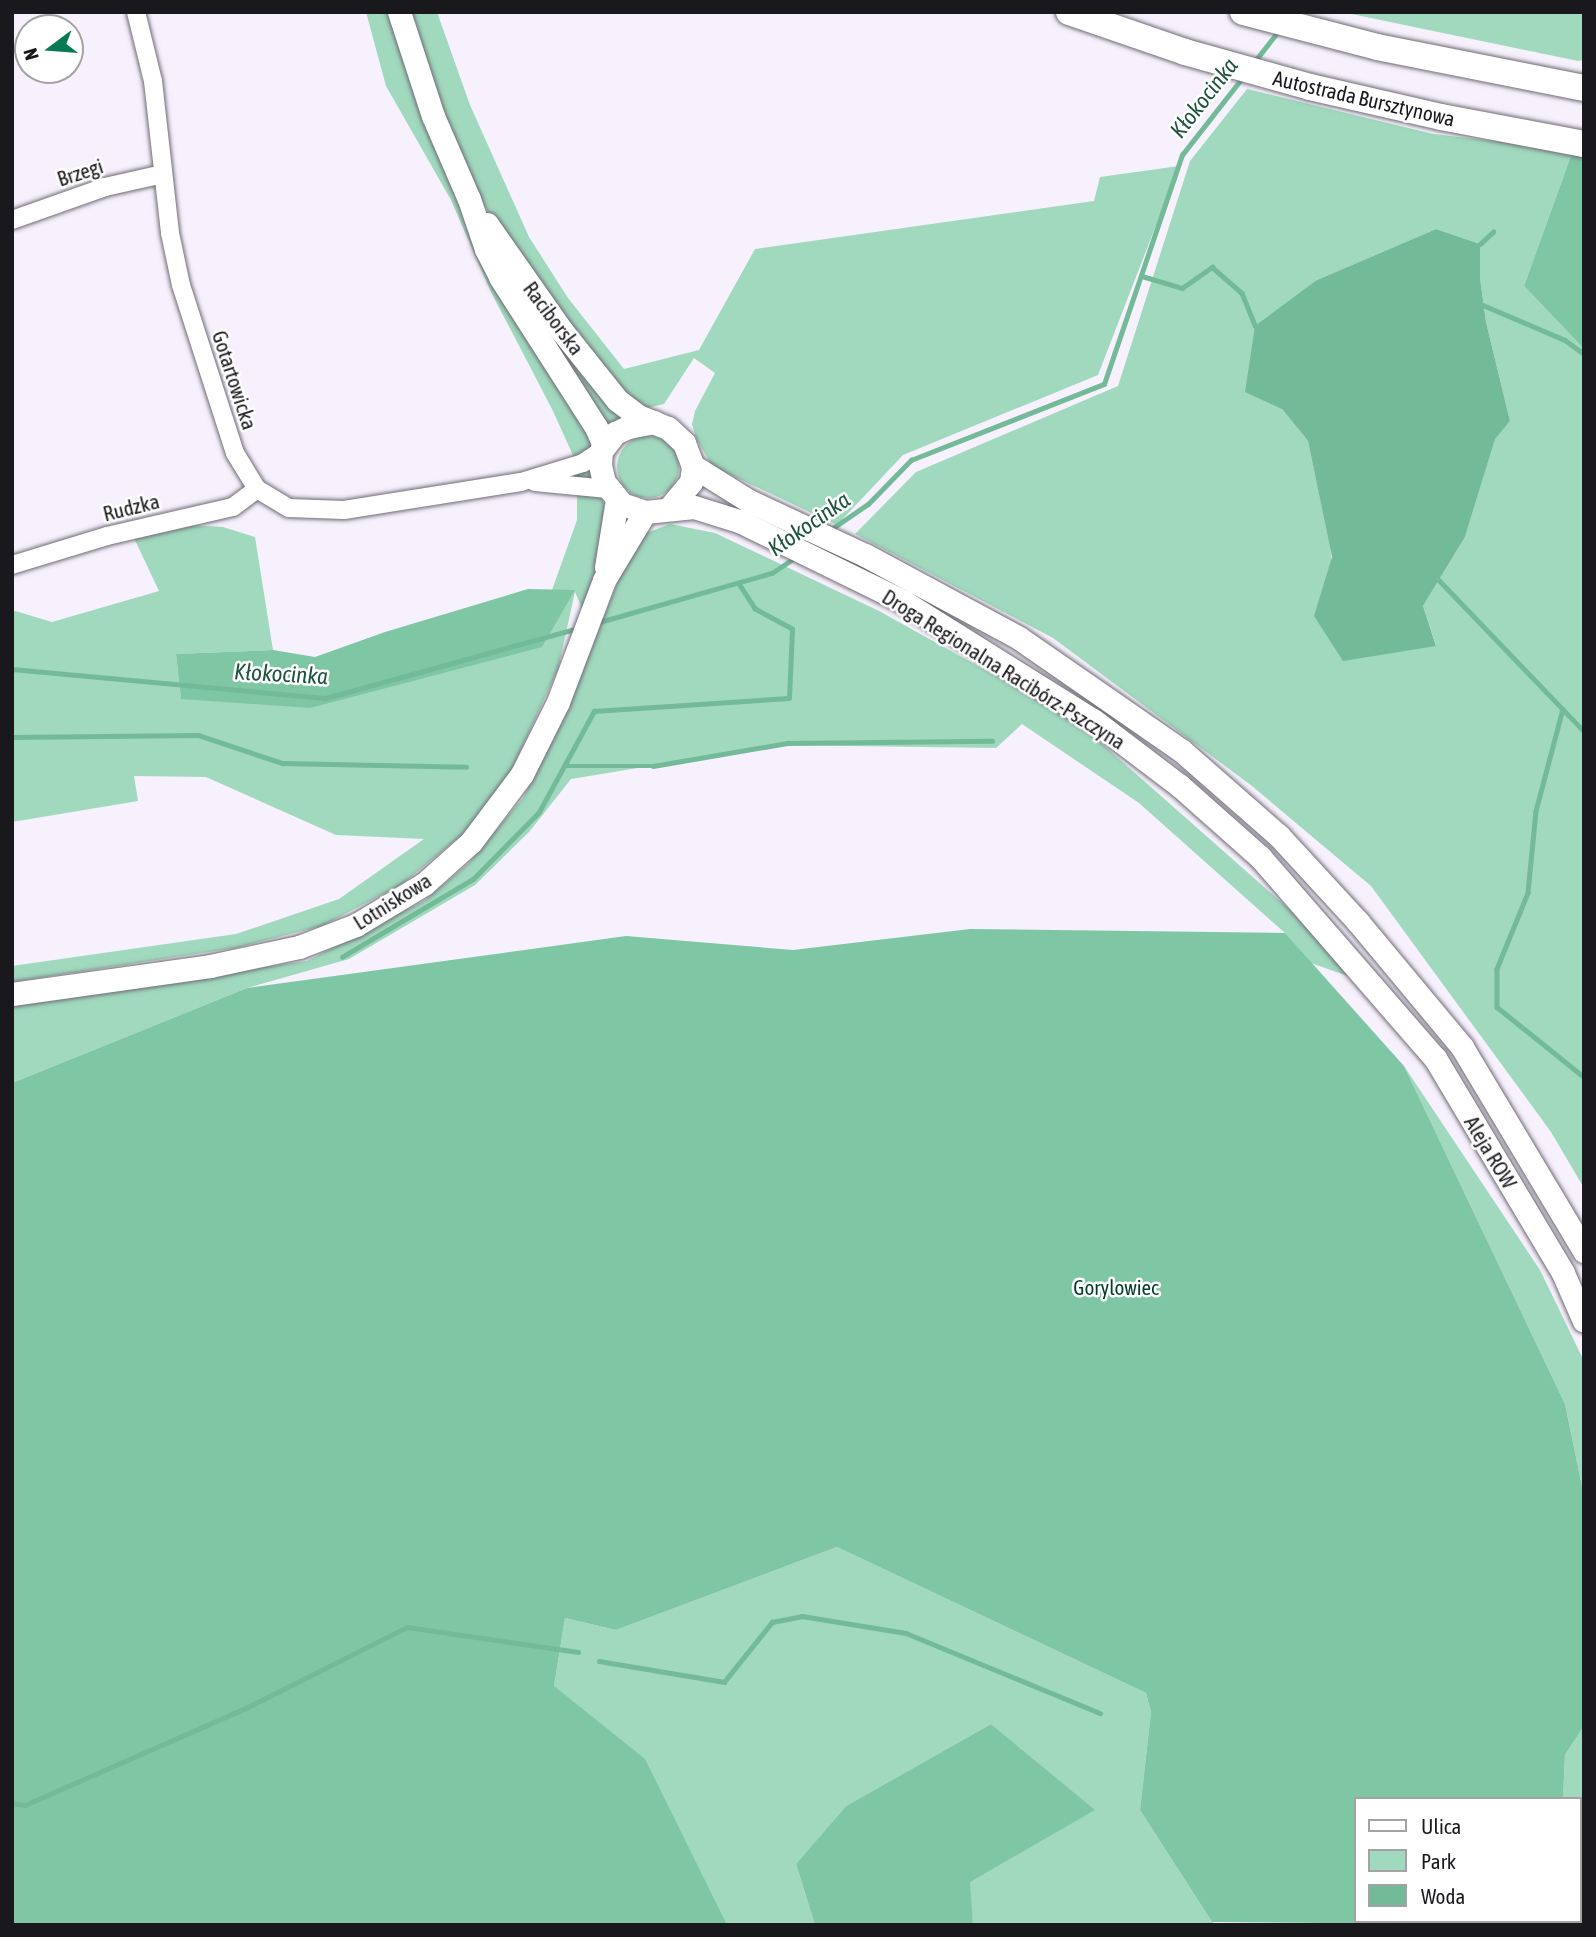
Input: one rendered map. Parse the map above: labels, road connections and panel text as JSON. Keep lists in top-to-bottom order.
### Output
{
  "streets": {
    "highway": ["Autostrada Bursztynowa"],
    "main road": [
      "Raciborska",
      "Droga Regionalna Racibórz-Pszczyna",
      "Lotniskowa",
      "Aleja ROW"
    ],
    "street": ["Brzegi", "Gotartowicka", "Rudzka"]
  },
  "crossings": [
    ["Brzegi", "Gotartowicka"],
    ["Raciborska", "Gotartowicka"],
    ["Raciborska", "Droga Regionalna Racibórz-Pszczyna"],
    ["Raciborska", "Lotniskowa"],
    ["Gotartowicka", "Rudzka"],
    ["Gotartowicka", "Droga Regionalna Racibórz-Pszczyna"],
    ["Gotartowicka", "Lotniskowa"],
    ["Droga Regionalna Racibórz-Pszczyna", "Lotniskowa"],
    ["Droga Regionalna Racibórz-Pszczyna", "Aleja ROW"]
  ],
  "water": ["Kłokocinka"],
  "parks": ["Gorylowiec"],
  "legend": ["Ulica", "Park", "Woda"],
  "north": "left"
}
